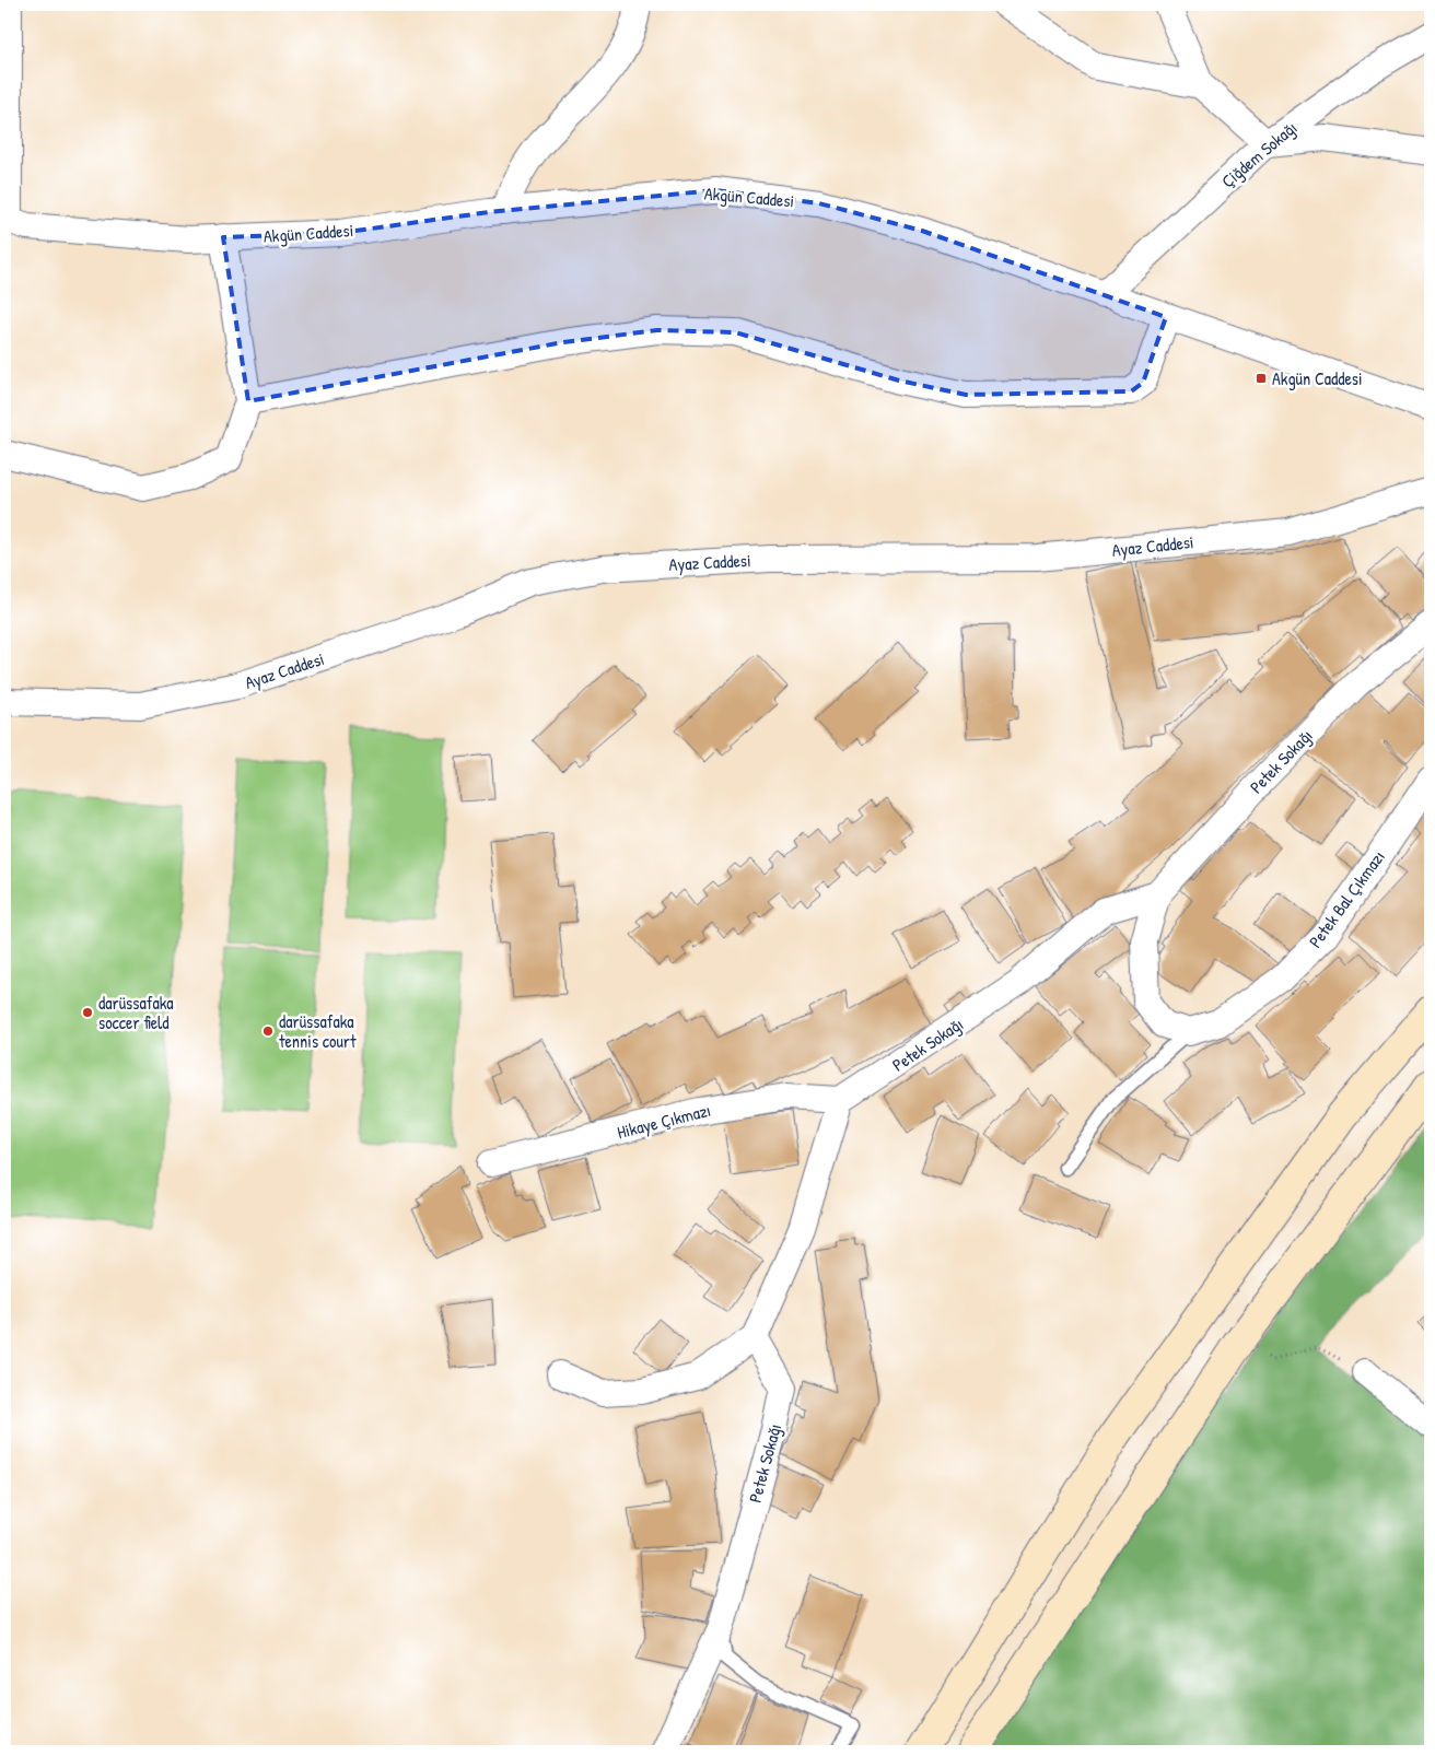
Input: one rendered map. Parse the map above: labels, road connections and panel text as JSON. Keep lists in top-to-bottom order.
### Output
{
  "streets": {
    "street": [
      "Çiğdem Sokağı",
      "Akgün Caddesi",
      "Ayaz Caddesi",
      "Petek Sokağı",
      "Petek Bal Çıkmazı",
      "Hikaye Çıkmazı"
    ]
  },
  "crossings": [
    ["Çiğdem Sokağı", "Akgün Caddesi"],
    ["Petek Sokağı", "Hikaye Çıkmazı"]
  ],
  "places": {
    "transit": ["Akgün Caddesi"],
    "other": ["darüssafaka soccer field", "darüssafaka tennis court"]
  }
}
